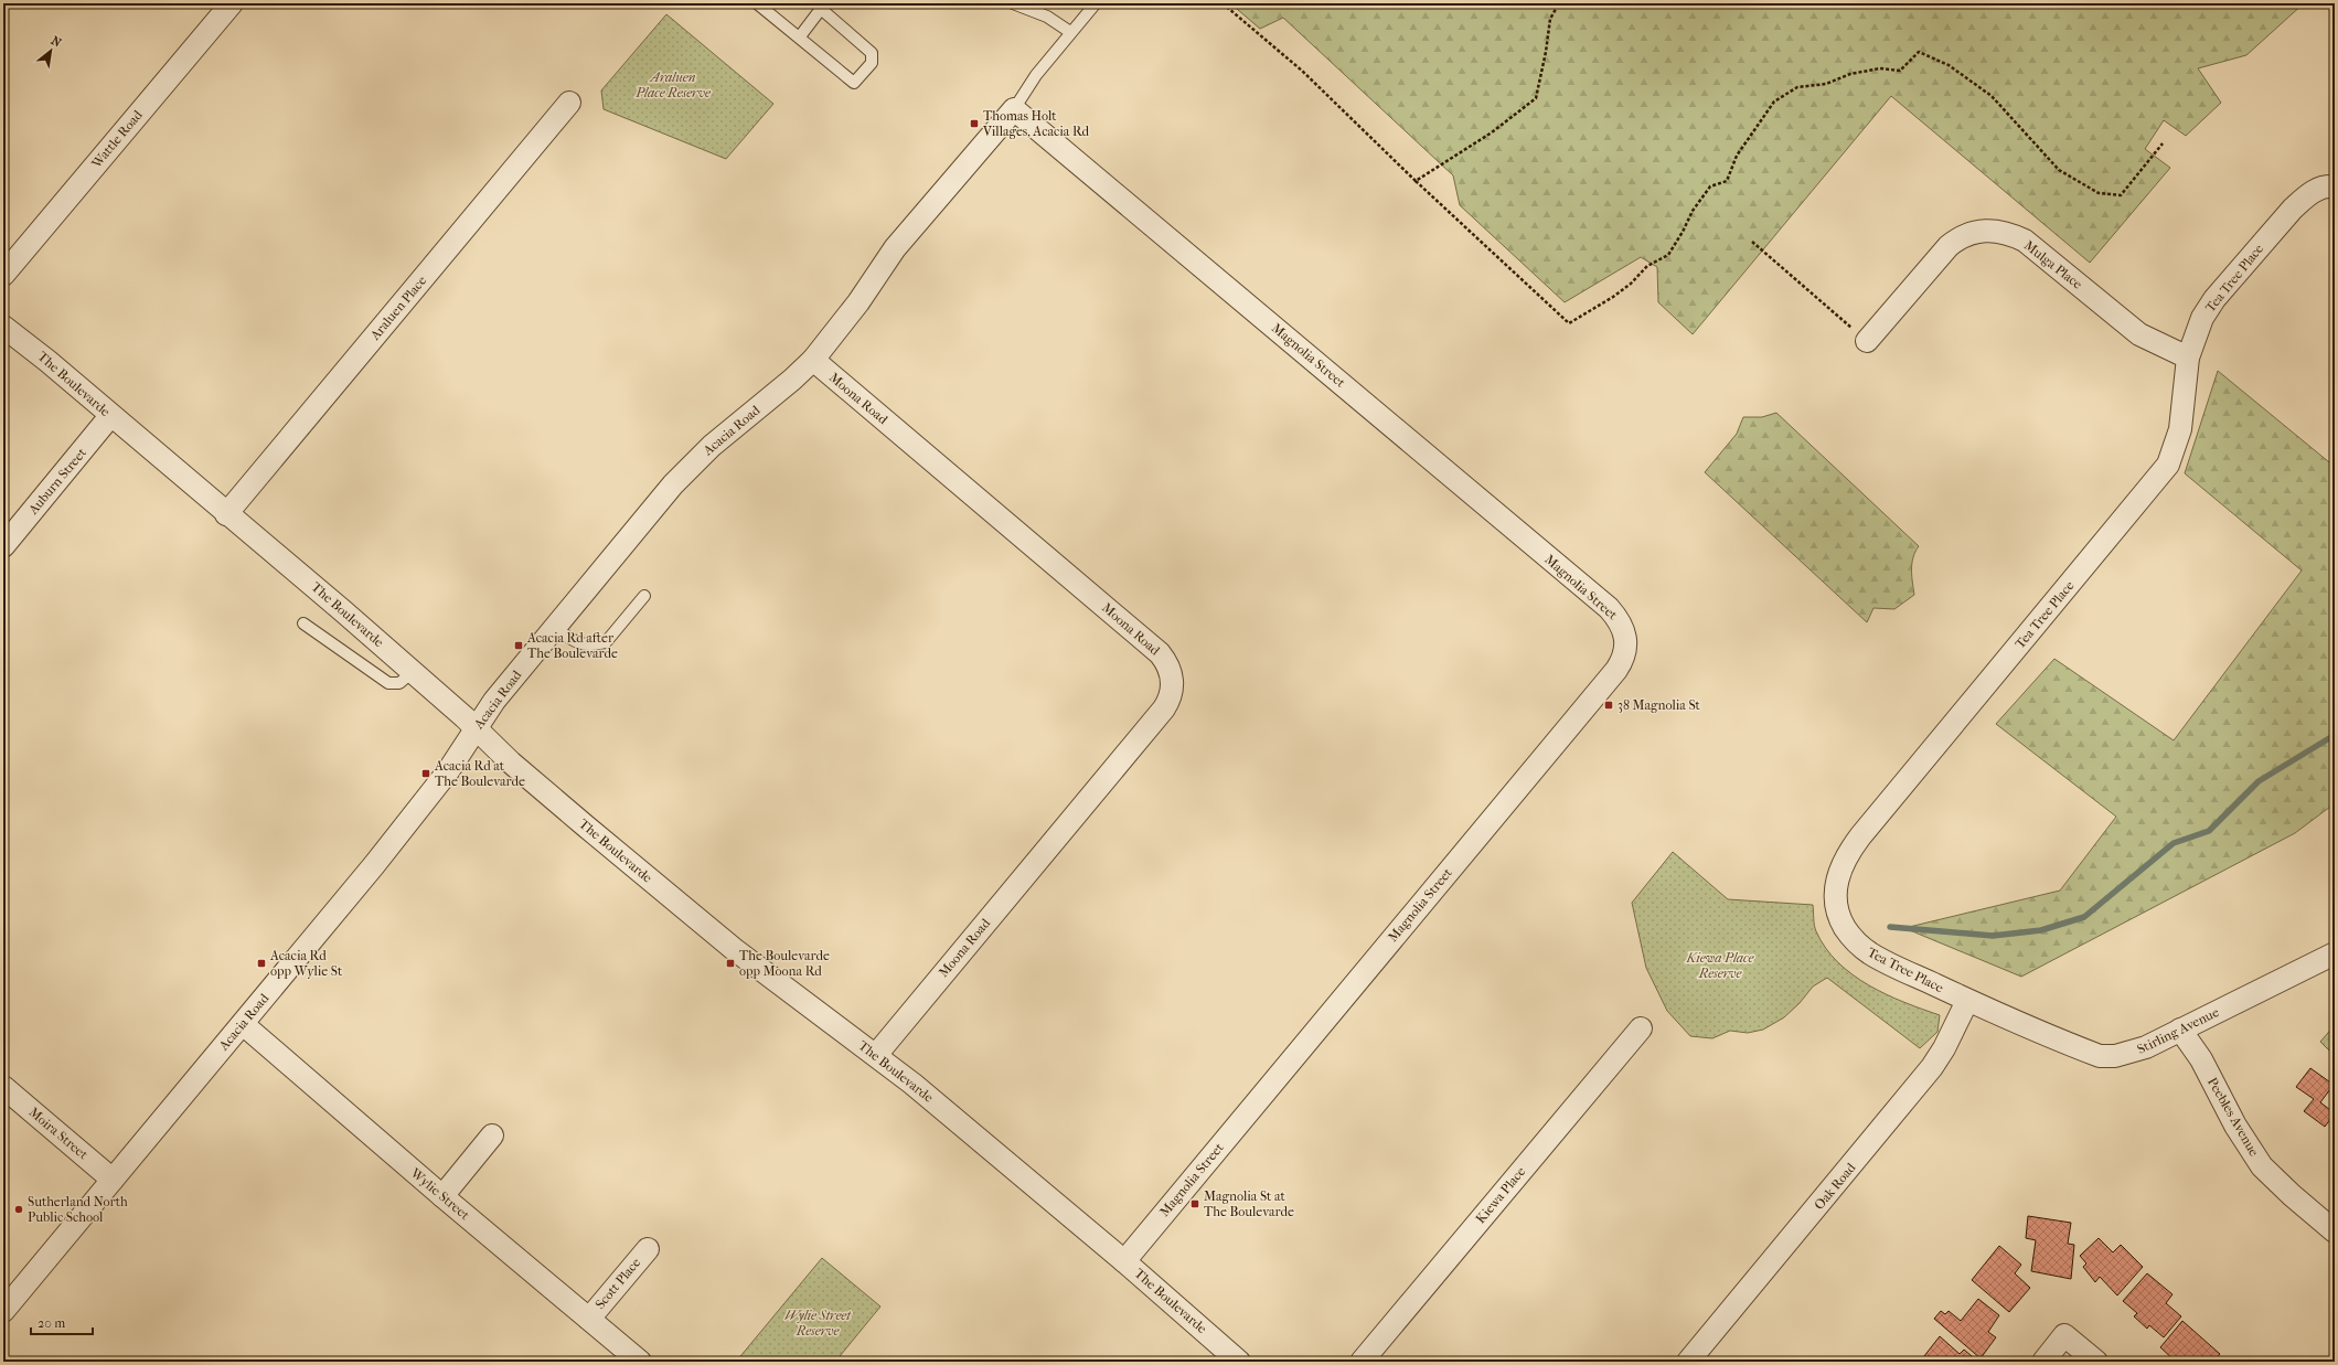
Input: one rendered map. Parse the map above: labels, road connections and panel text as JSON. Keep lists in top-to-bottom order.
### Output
{
  "streets": {
    "street": [
      "Wattle Road",
      "Mulga Place",
      "Tea Tree Place",
      "Araluen Place",
      "Magnolia Street",
      "The Boulevarde",
      "Moona Road",
      "Acacia Road",
      "Auburn Street",
      "Stirling Avenue",
      "Peebles Avenue",
      "Moira Street",
      "Oak Road",
      "Wylie Street",
      "Kiewa Place",
      "Scott Place"
    ]
  },
  "crossings": [
    ["Mulga Place", "Tea Tree Place"],
    ["Tea Tree Place", "Stirling Avenue"],
    ["Tea Tree Place", "Oak Road"],
    ["Araluen Place", "The Boulevarde"],
    ["Magnolia Street", "The Boulevarde"],
    ["Magnolia Street", "Acacia Road"],
    ["The Boulevarde", "Moona Road"],
    ["The Boulevarde", "Acacia Road"],
    ["The Boulevarde", "Auburn Street"],
    ["Moona Road", "Acacia Road"],
    ["Acacia Road", "Moira Street"],
    ["Acacia Road", "Wylie Street"],
    ["Stirling Avenue", "Peebles Avenue"],
    ["Stirling Avenue", "Oak Road"],
    ["Wylie Street", "Scott Place"]
  ],
  "parks": ["Araluen Place Reserve", "Kiewa Place Reserve", "Wylie Street Reserve"],
  "places": {
    "transit": [
      "Thomas Holt Villages, Acacia Rd",
      "Acacia Rd after The Boulevarde",
      "38 Magnolia St",
      "Acacia Rd at The Boulevarde",
      "Acacia Rd opp Wylie St",
      "The Boulevarde opp Moona Rd",
      "Magnolia St at The Boulevarde"
    ],
    "other": ["Sutherland North Public School"]
  },
  "scale_bar": "20 m",
  "north": "top right"
}
